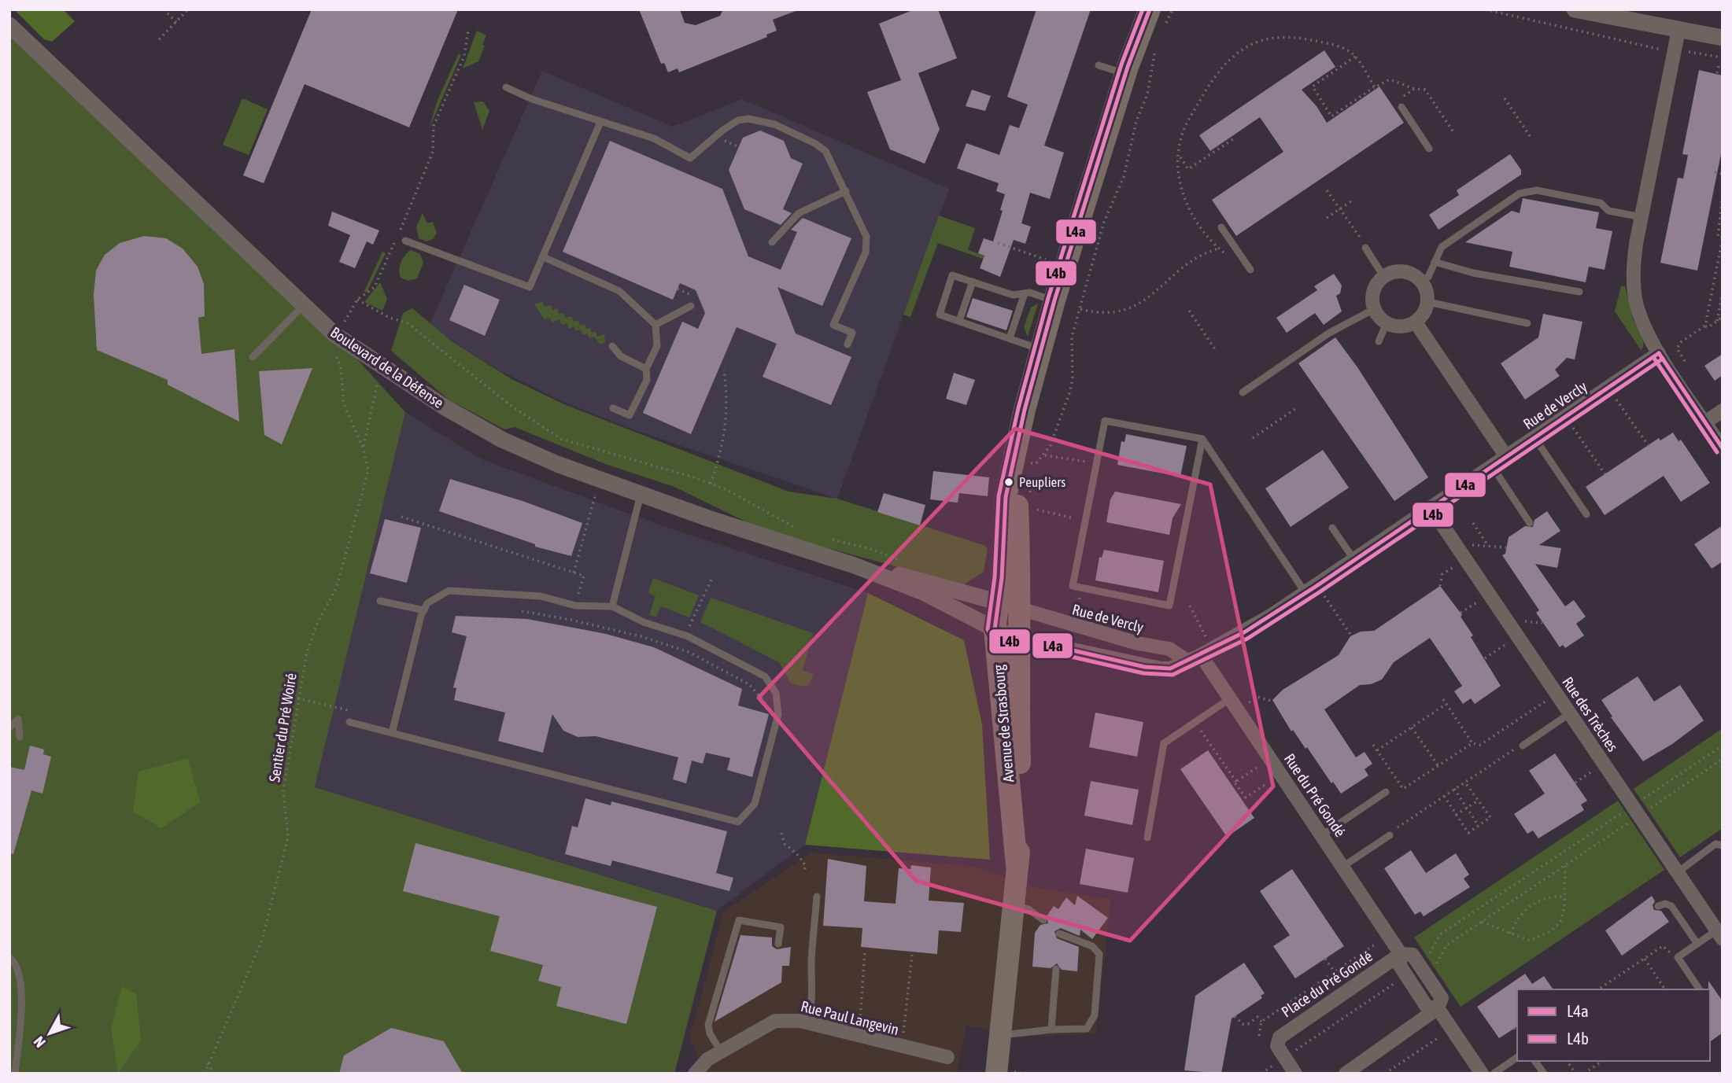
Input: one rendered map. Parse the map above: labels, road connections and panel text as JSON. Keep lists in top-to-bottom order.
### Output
{
  "streets": {
    "main road": ["Avenue de Strasbourg"],
    "street": [
      "Boulevard de la Défense",
      "Rue de Vercly",
      "Rue des Trèches",
      "Rue du Pré Gondé",
      "Place du Pré Gondé",
      "Rue Paul Langevin"
    ],
    "path": ["Sentier du Pré Woiré"]
  },
  "crossings": [
    ["Boulevard de la Défense", "Rue de Vercly"],
    ["Boulevard de la Défense", "Avenue de Strasbourg"],
    ["Boulevard de la Défense", "Sentier du Pré Woiré"],
    ["Rue de Vercly", "Rue des Trèches"],
    ["Rue de Vercly", "Avenue de Strasbourg"],
    ["Rue de Vercly", "Rue du Pré Gondé"],
    ["Rue du Pré Gondé", "Place du Pré Gondé"]
  ],
  "places": ["Peupliers"],
  "lines": ["transit line L4a", "transit line L4b"],
  "legend": ["L4a", "L4b"],
  "north": "bottom left"
}
